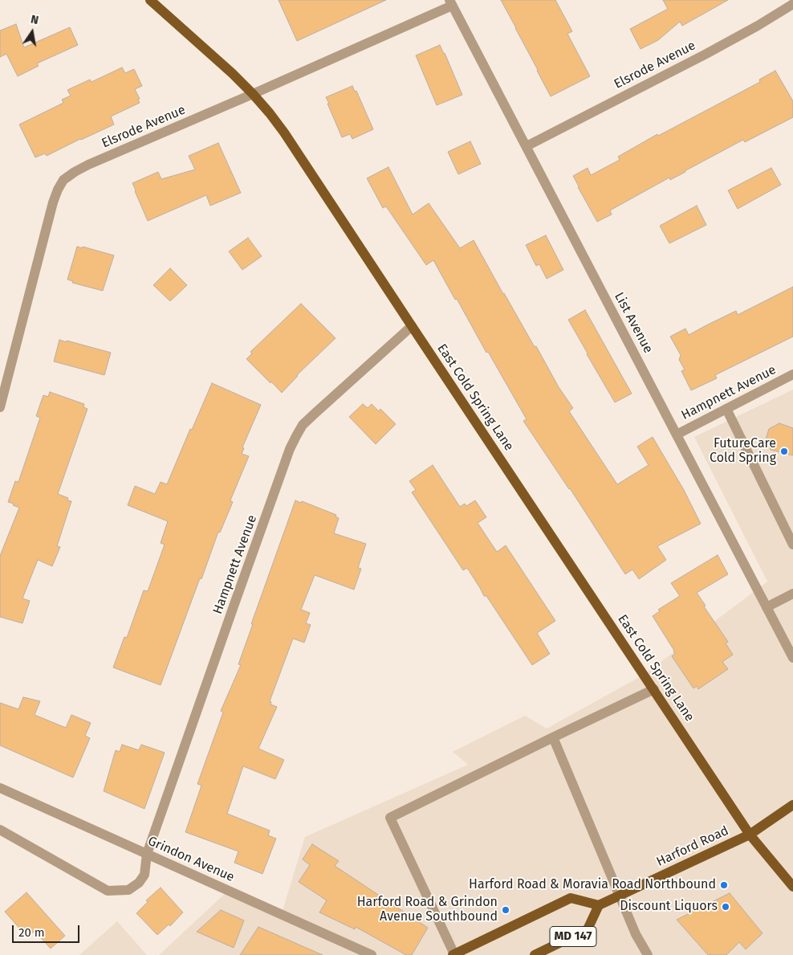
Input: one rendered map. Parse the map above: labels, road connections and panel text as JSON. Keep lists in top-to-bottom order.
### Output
{
  "streets": {
    "main road": ["East Cold Spring Lane", "Harford Road", "MD 147"],
    "street": [
      "Elsrode Avenue",
      "List Avenue",
      "Hampnett Avenue",
      "Grindon Avenue"
    ]
  },
  "crossings": [
    ["Elsrode Avenue", "List Avenue"],
    ["Elsrode Avenue", "East Cold Spring Lane"],
    ["List Avenue", "Hampnett Avenue"],
    ["Hampnett Avenue", "East Cold Spring Lane"],
    ["Hampnett Avenue", "Grindon Avenue"],
    ["East Cold Spring Lane", "Harford Road"],
    ["Harford Road", "MD 147"]
  ],
  "places": [
    "FutureCare Cold Spring",
    "Harford Road & Moravia Road Northbound",
    "Discount Liquors",
    "Harford Road & Grindon Avenue Southbound"
  ],
  "scale_bar": "20 m",
  "north": "top"
}
